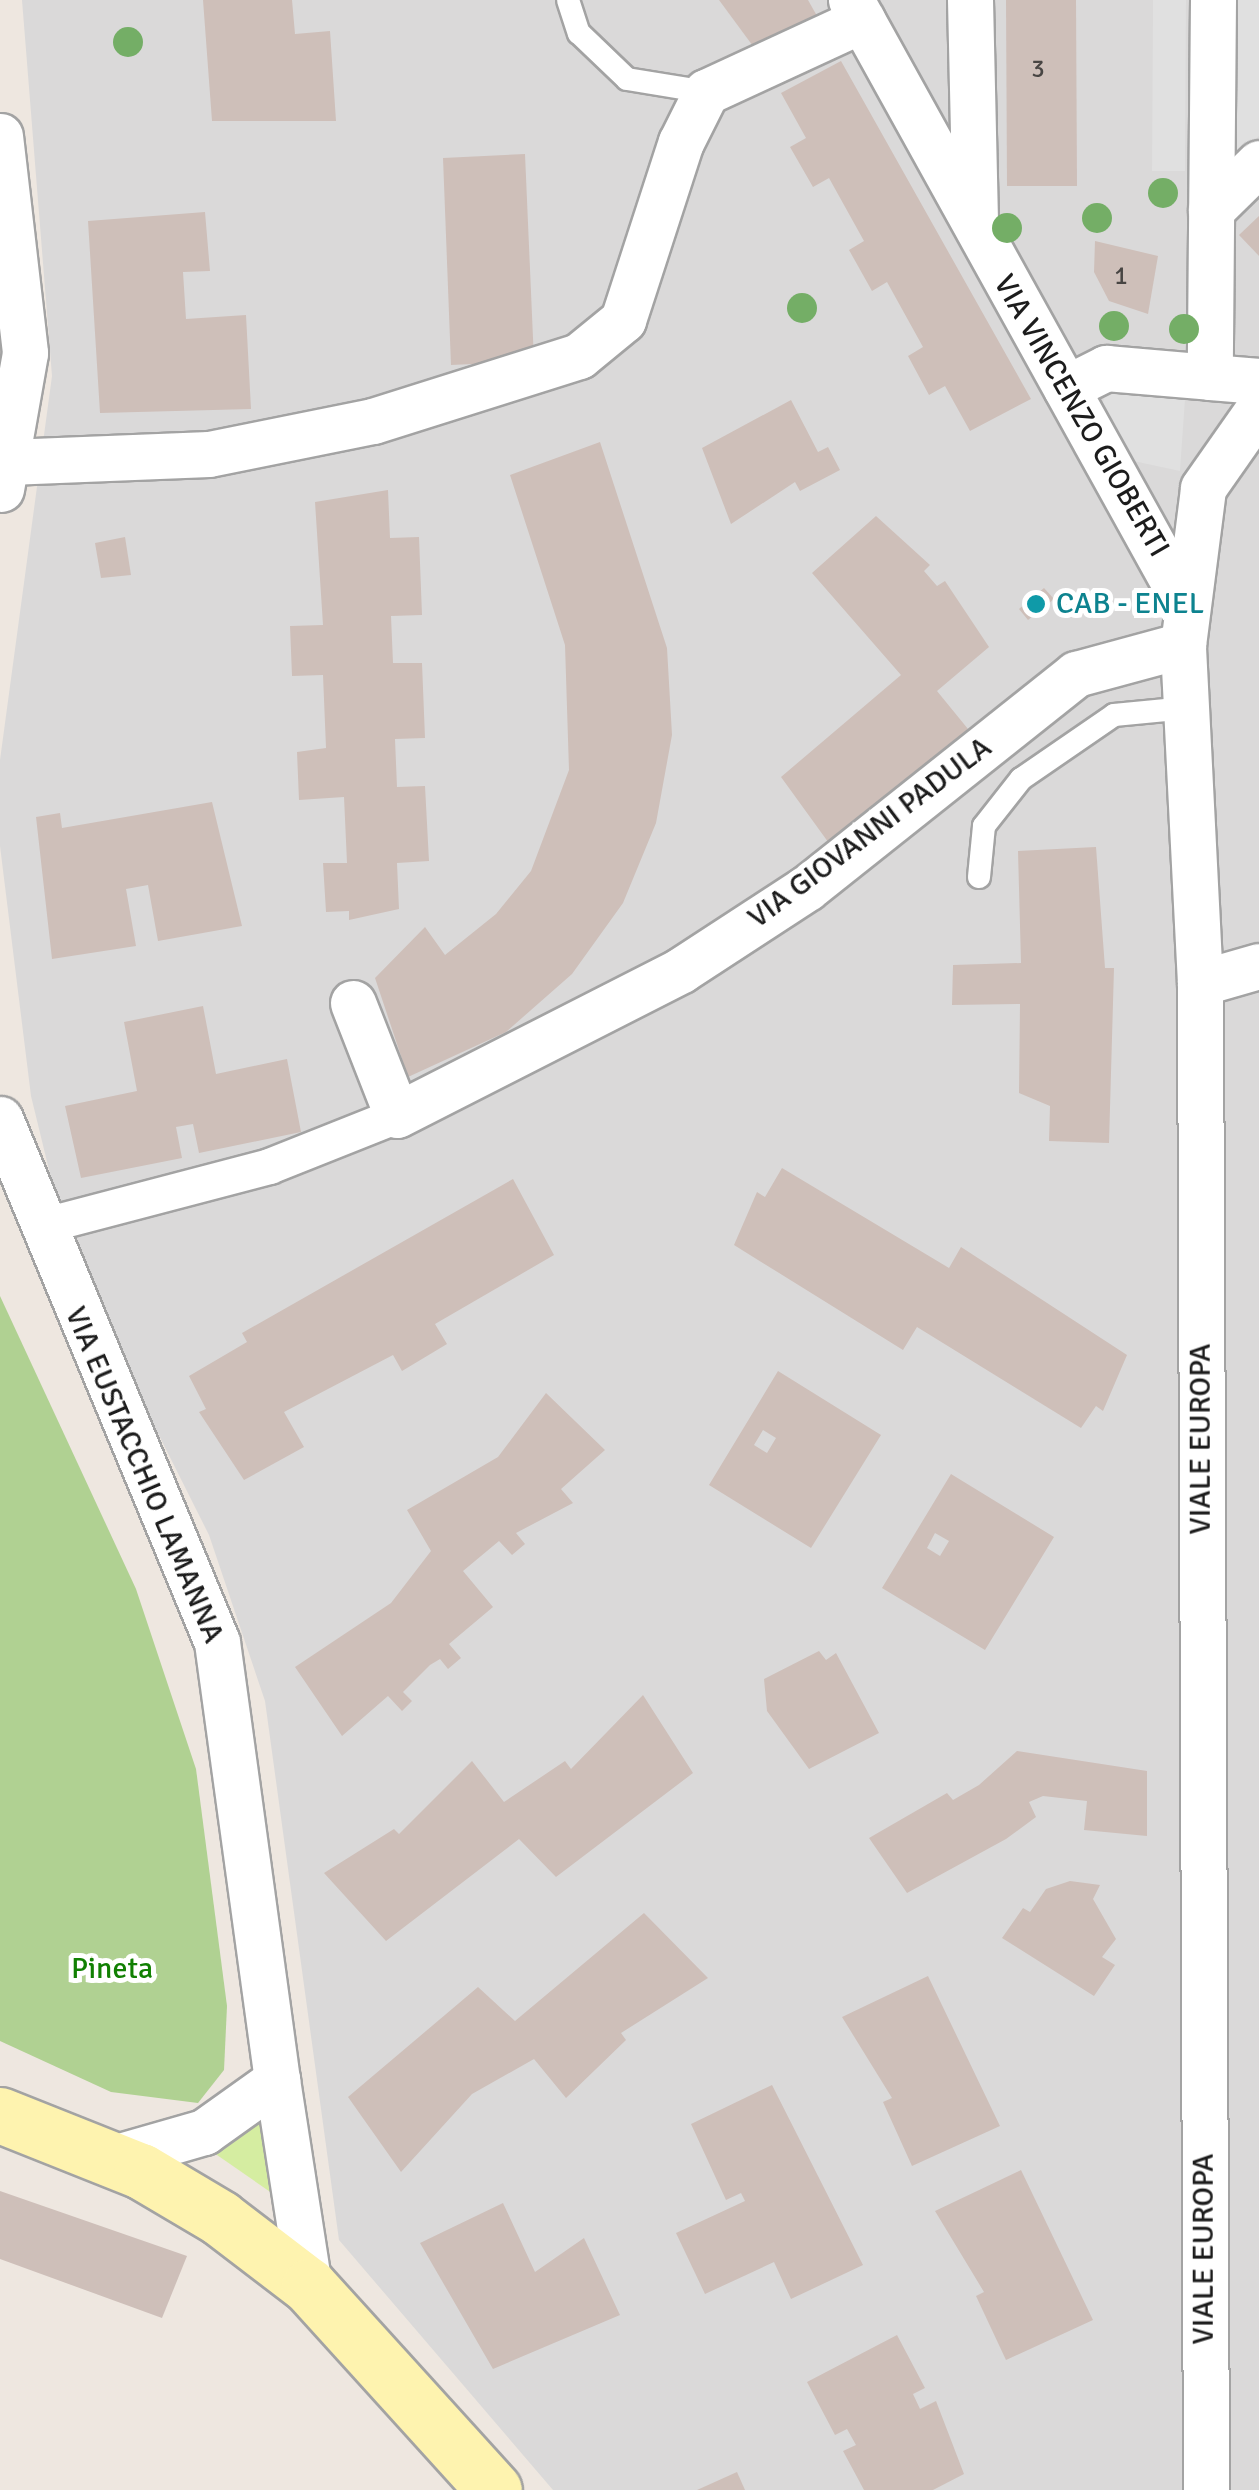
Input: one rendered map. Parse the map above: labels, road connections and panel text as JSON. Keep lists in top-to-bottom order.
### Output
{
  "streets": {
    "street": [
      "VIA VINCENZO GIOBERTI",
      "VIA GIOVANNI PADULA",
      "VIALE EUROPA",
      "VIA EUSTACCHIO LAMANNA"
    ]
  },
  "crossings": [
    ["VIA VINCENZO GIOBERTI", "VIA GIOVANNI PADULA"],
    ["VIA VINCENZO GIOBERTI", "VIALE EUROPA"],
    ["VIA GIOVANNI PADULA", "VIALE EUROPA"],
    ["VIA GIOVANNI PADULA", "VIA EUSTACCHIO LAMANNA"]
  ],
  "parks": ["Pineta"],
  "places": ["CAB - ENEL"],
  "house_numbers": ["3", "1"]
}
